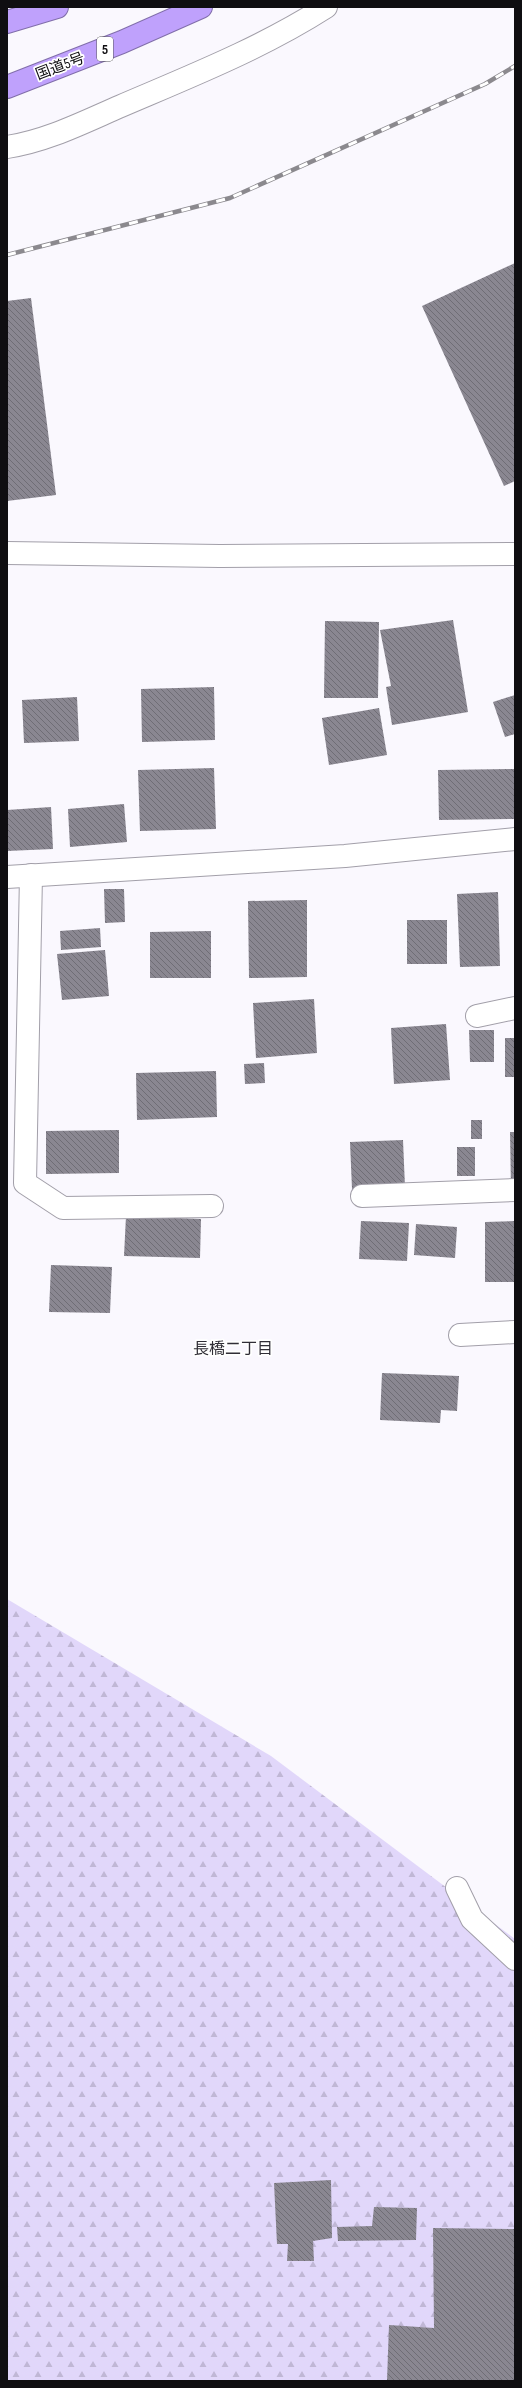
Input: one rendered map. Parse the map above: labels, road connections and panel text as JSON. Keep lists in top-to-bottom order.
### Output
{
  "streets": {
    "highway": ["5", "国道5号"]
  },
  "districts": ["長橋二丁目"]
}
